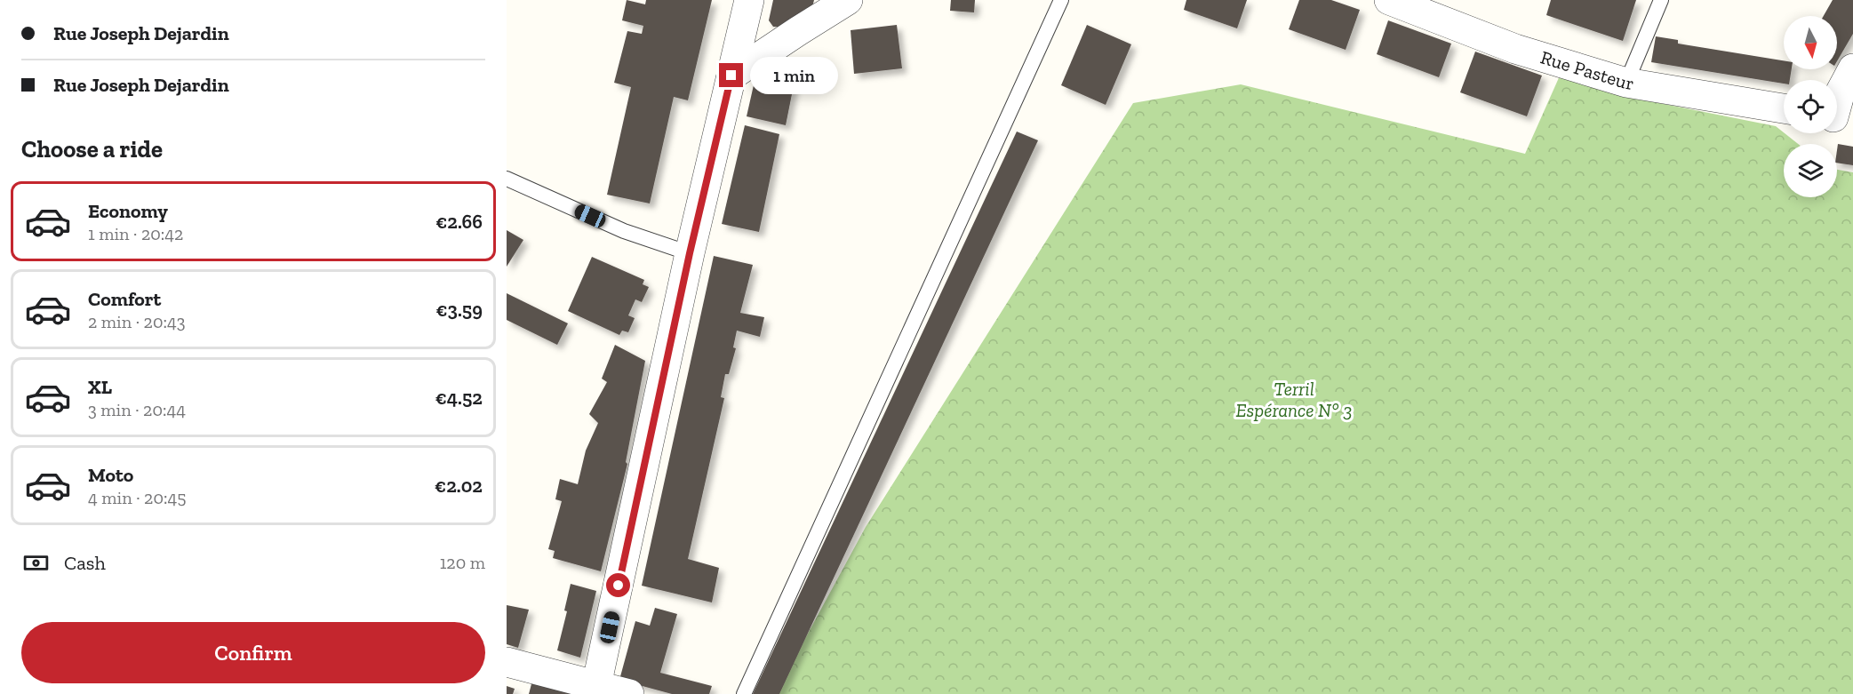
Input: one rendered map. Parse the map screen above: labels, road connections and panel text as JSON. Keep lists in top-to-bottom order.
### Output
{
  "streets": {
    "street": ["Rue Pasteur"]
  },
  "parks": ["Terril Espérance N° 3"],
  "north": "bottom",
  "page": {
    "banner": ["Rue Joseph Dejardin", "Rue Joseph Dejardin"],
    "bubble": "1 min",
    "heading": "Choose a ride",
    "list": [
      {
        "name": "Economy",
        "note": "1 min · 20:42",
        "value": "€2.66"
      },
      {
        "name": "Comfort",
        "note": "2 min · 20:43",
        "value": "€3.59"
      },
      {
        "name": "XL",
        "note": "3 min · 20:44",
        "value": "€4.52"
      },
      {
        "name": "Moto",
        "note": "4 min · 20:45",
        "value": "€2.02"
      }
    ],
    "pay": ["Cash", "120 m"],
    "buttons": "Confirm"
  }
}
